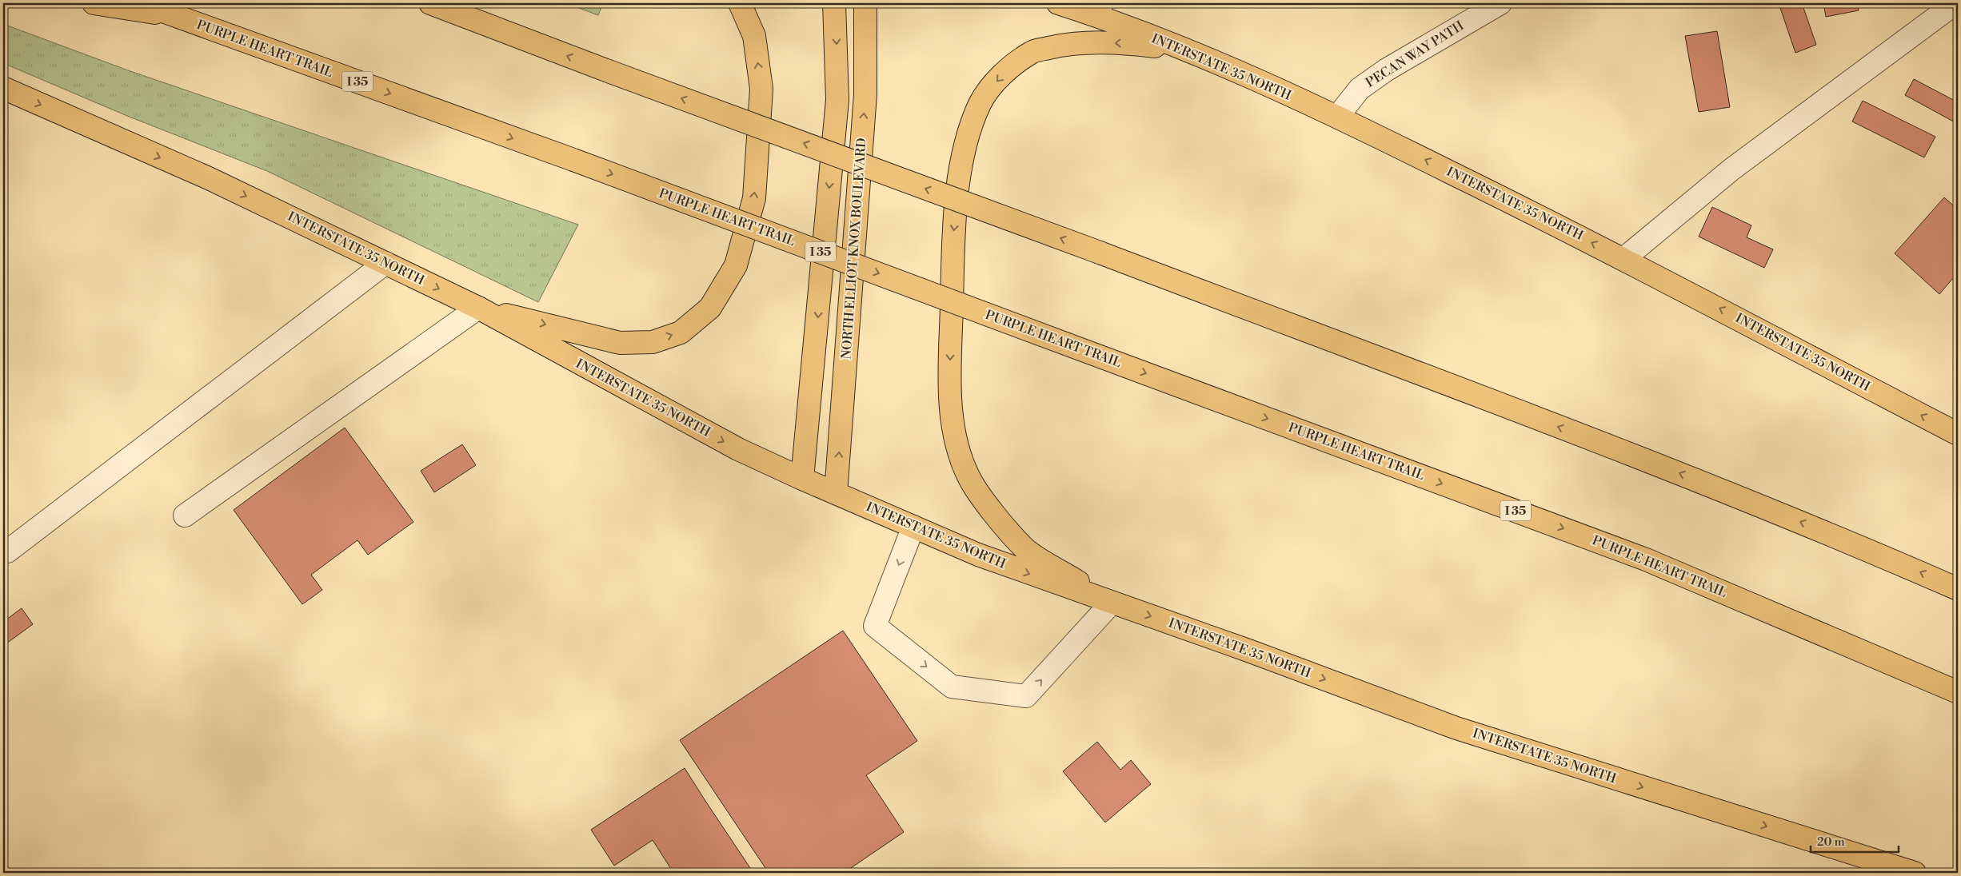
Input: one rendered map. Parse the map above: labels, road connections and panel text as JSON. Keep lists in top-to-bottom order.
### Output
{
  "streets": {
    "main road": [
      "PURPLE HEART TRAIL",
      "INTERSTATE 35 NORTH",
      "I 35",
      "NORTH ELLIOT KNOX BOULEVARD"
    ],
    "street": ["PECAN WAY PATH"]
  },
  "crossings": [
    ["PECAN WAY PATH", "INTERSTATE 35 NORTH"],
    ["INTERSTATE 35 NORTH", "NORTH ELLIOT KNOX BOULEVARD"]
  ],
  "scale_bar": "20 m"
}
